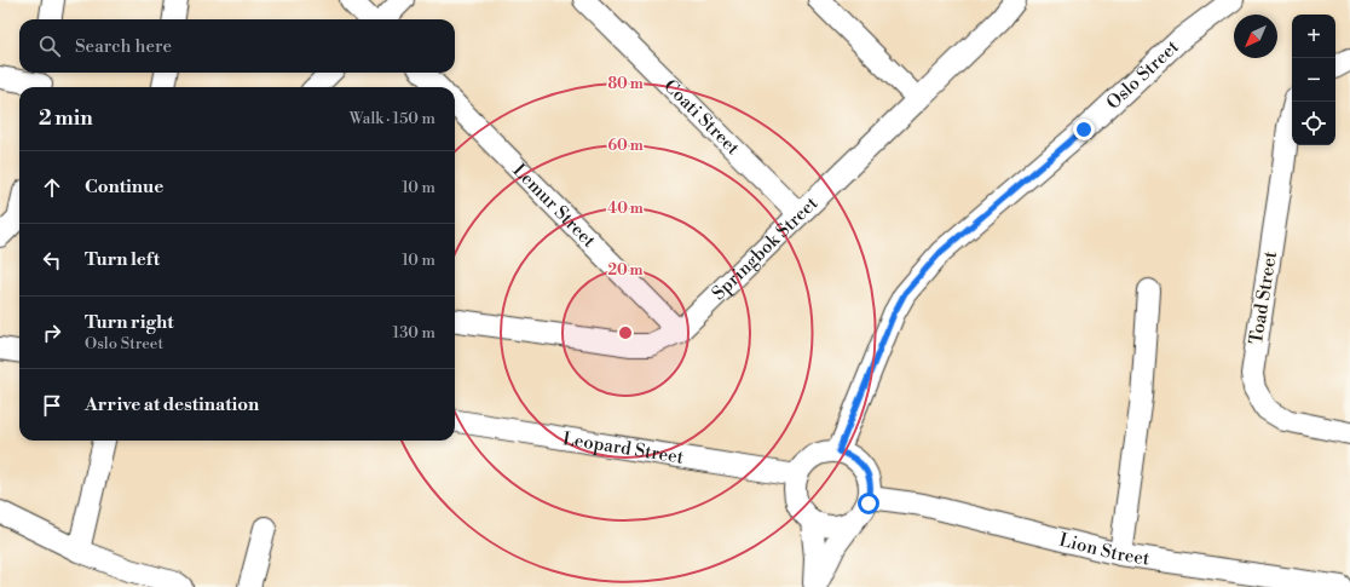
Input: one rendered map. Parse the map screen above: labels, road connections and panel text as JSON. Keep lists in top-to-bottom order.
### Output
{
  "streets": {
    "street": [
      "Oslo Street",
      "Coati Street",
      "Lemur Street",
      "Springbok Street",
      "Toad Street",
      "Leopard Street",
      "Lion Street"
    ]
  },
  "crossings": [
    ["Oslo Street", "Leopard Street"],
    ["Oslo Street", "Lion Street"],
    ["Coati Street", "Springbok Street"],
    ["Lemur Street", "Springbok Street"],
    ["Leopard Street", "Lion Street"]
  ],
  "north": "bottom left",
  "page": {
    "map_buttons": ["+", "−"],
    "search": "Search here",
    "heading": ["2 min", "Walk · 150 m"],
    "list": [
      ["Continue", "10 m"],
      ["Turn left", "10 m"],
      ["Turn right", "Oslo Street", "130 m"],
      "Arrive at destination"
    ]
  },
  "rings": [
    "80 m",
    "60 m",
    "40 m",
    "20 m"
  ]
}
